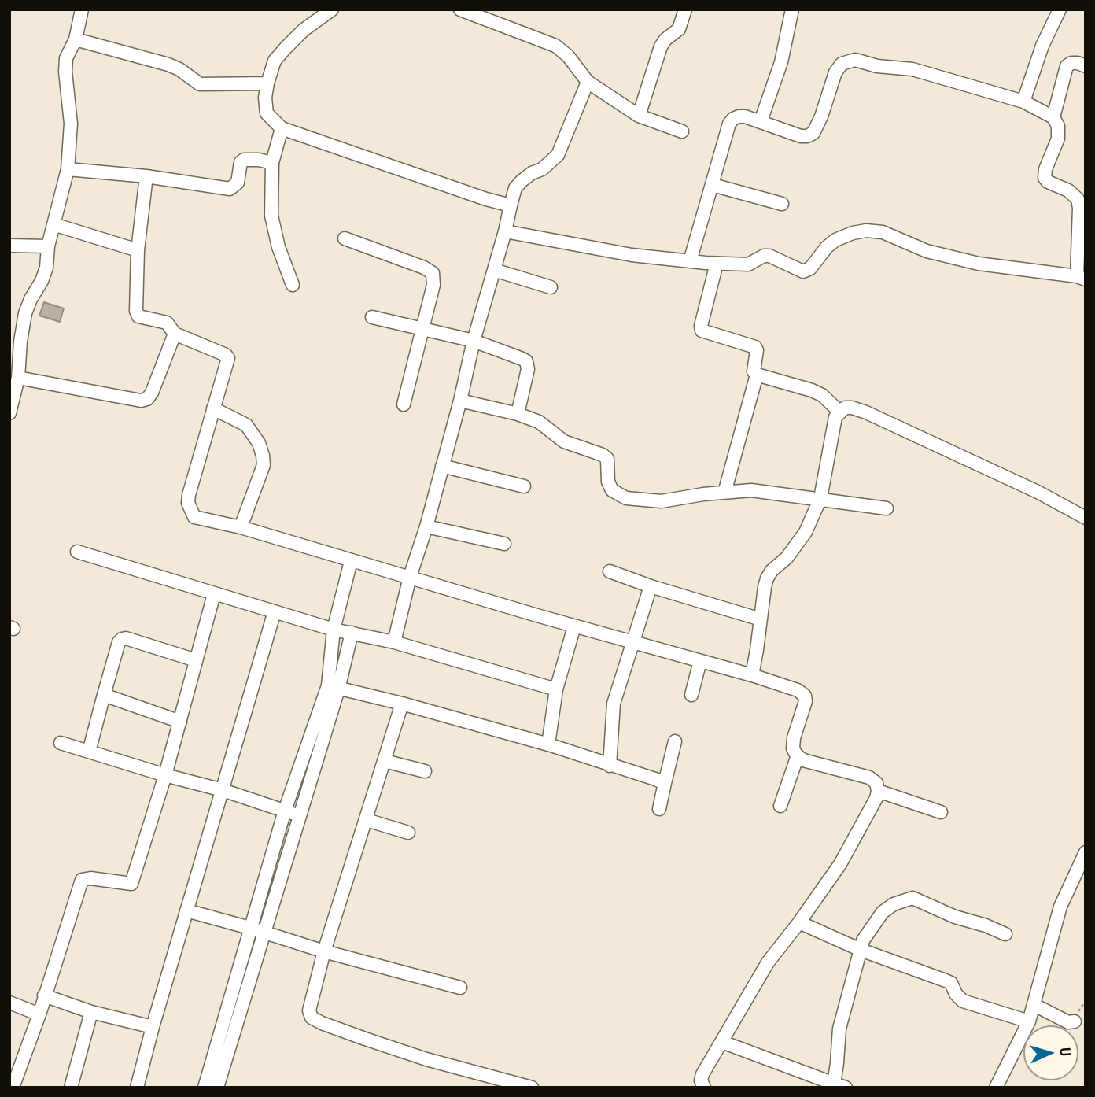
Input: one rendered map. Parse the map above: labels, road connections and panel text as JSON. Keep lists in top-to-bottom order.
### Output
{
  "north": "right"
}
